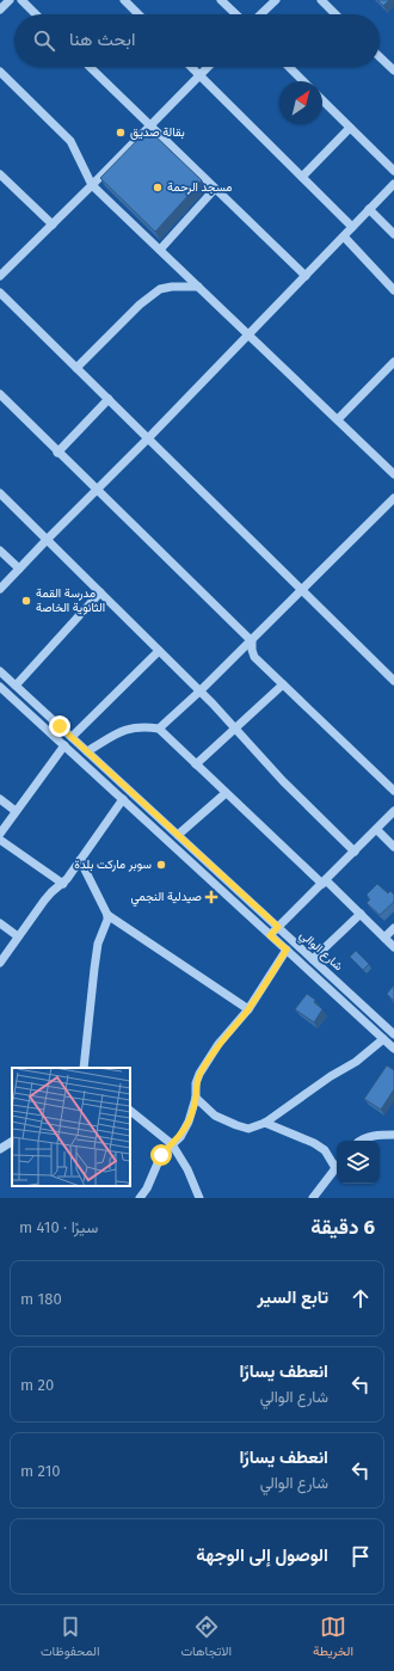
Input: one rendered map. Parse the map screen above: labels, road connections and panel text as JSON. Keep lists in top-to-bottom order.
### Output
{
  "streets": {
    "street": ["شارع الوالي"]
  },
  "places": {
    "other": [
      "بقالة صديق",
      "مسجد الرحمة",
      "مدرسة القمة الثانوية الخاصة",
      "سوبر ماركت بلدة"
    ],
    "health": ["صيدلية النجمي"]
  },
  "north": "top right",
  "page": {
    "search": "ابحث هنا",
    "heading": ["6 دقيقة", "سيرًا · 410 m"],
    "list": [
      ["تابع السير", "180 m"],
      ["انعطف يسارًا", "شارع الوالي", "20 m"],
      ["انعطف يسارًا", "شارع الوالي", "210 m"],
      "الوصول إلى الوجهة"
    ],
    "nav": ["الخريطة", "الاتجاهات", "المحفوظات"]
  }
}
